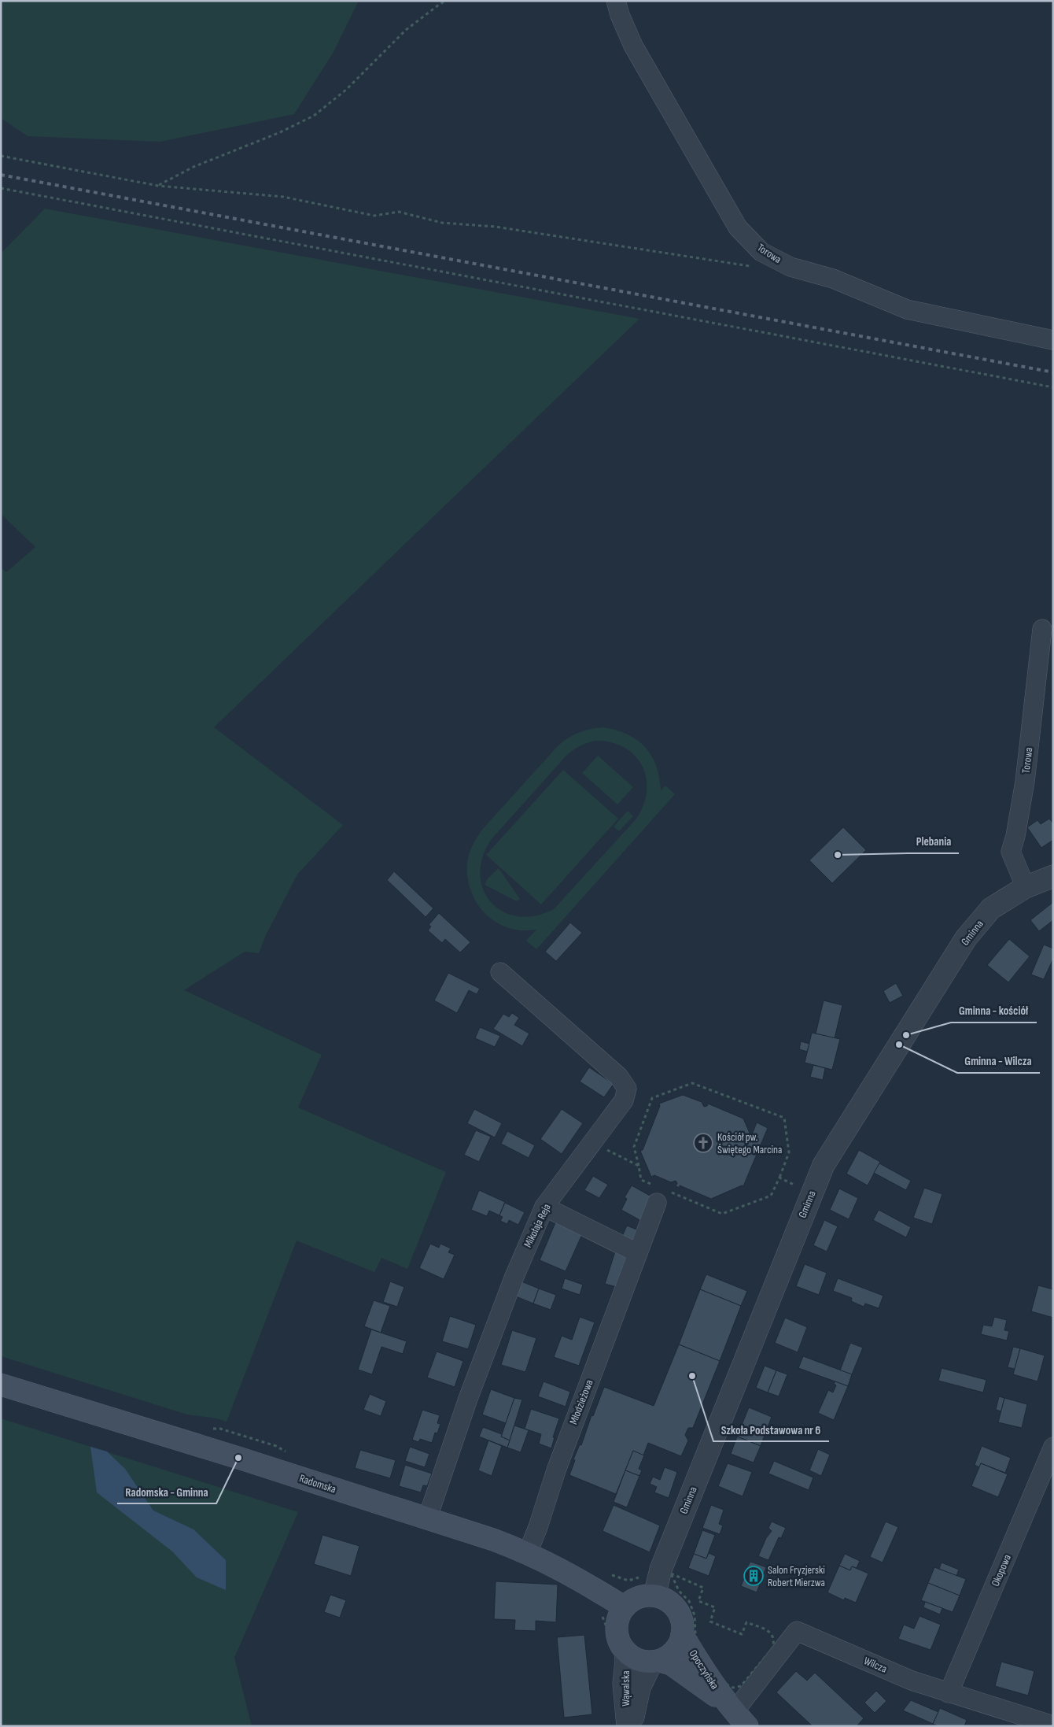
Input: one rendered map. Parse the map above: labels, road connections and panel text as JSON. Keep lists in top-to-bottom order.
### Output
{
  "streets": {
    "main road": ["Radomska", "Opoczyńska"],
    "street": [
      "Torowa",
      "Gminna",
      "Mikołaja Reja",
      "Młodzieżowa",
      "Okopowa",
      "Wilcza",
      "Wąwalska"
    ]
  },
  "crossings": [
    ["Torowa", "Gminna"],
    ["Gminna", "Radomska"],
    ["Gminna", "Opoczyńska"],
    ["Gminna", "Wąwalska"],
    ["Mikołaja Reja", "Radomska"],
    ["Młodzieżowa", "Radomska"],
    ["Radomska", "Opoczyńska"],
    ["Radomska", "Wąwalska"],
    ["Okopowa", "Wilcza"],
    ["Wilcza", "Opoczyńska"],
    ["Opoczyńska", "Wąwalska"]
  ],
  "places": {
    "other": [
      "Plebania",
      "Gminna - kościół",
      "Gminna - Wilcza",
      "Szkoła Podstawowa nr 6",
      "Radomska - Gminna"
    ],
    "church": ["Kościół pw. Świętego Marcina"],
    "building": ["Salon Fryzjerski Robert Mierzwa"]
  }
}
